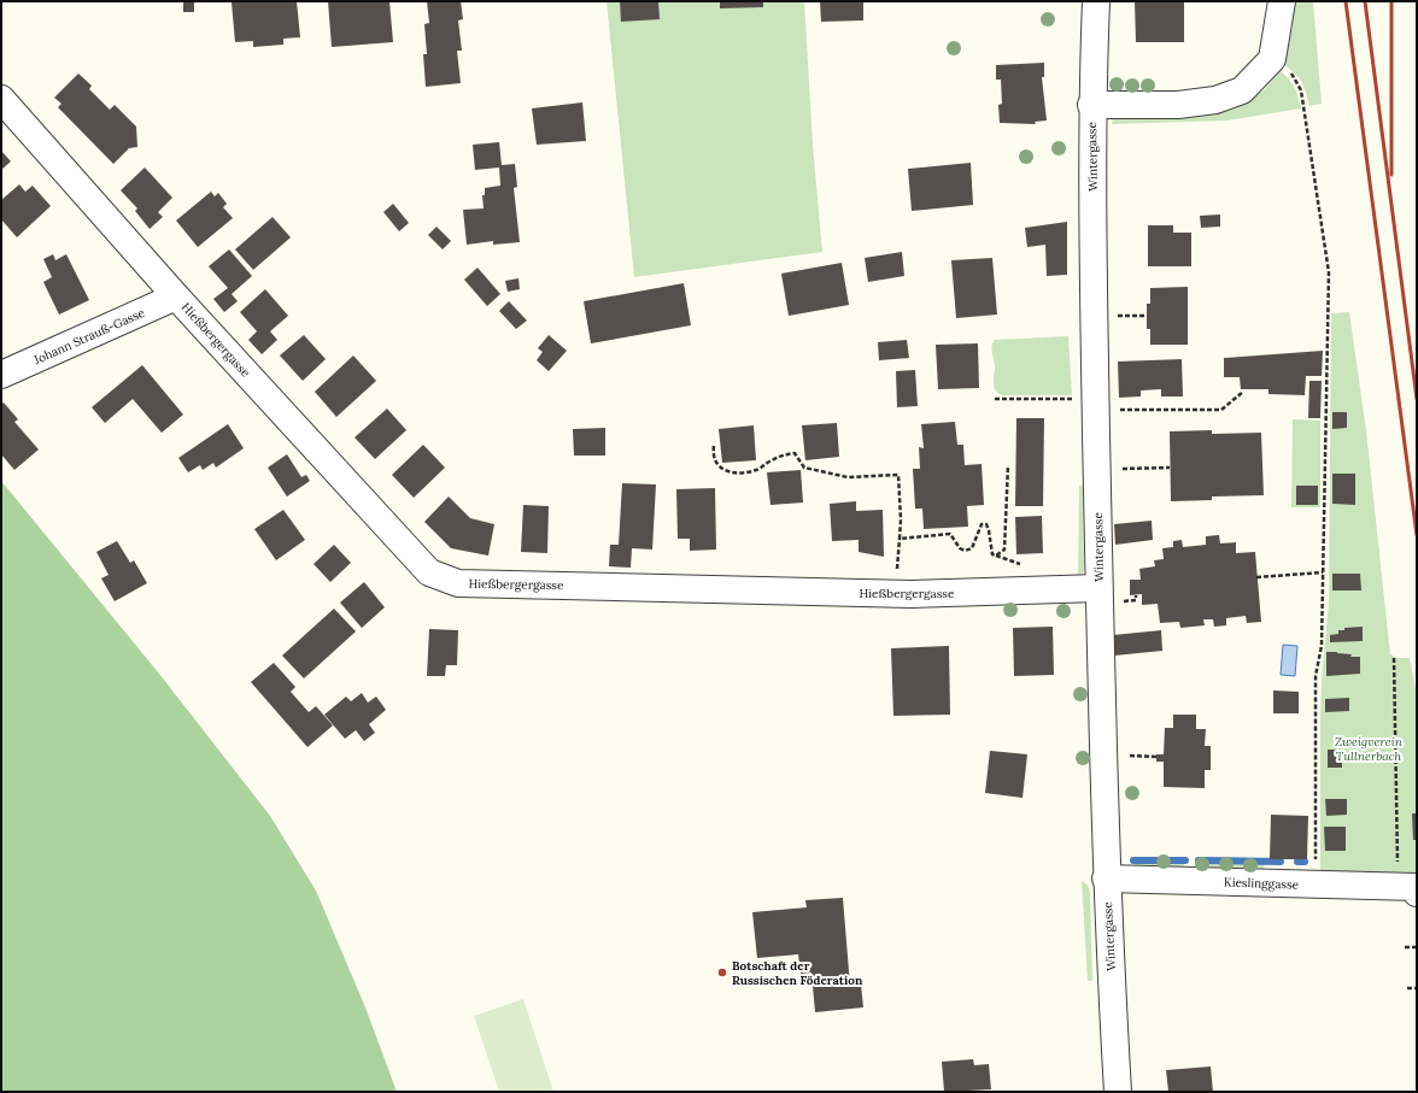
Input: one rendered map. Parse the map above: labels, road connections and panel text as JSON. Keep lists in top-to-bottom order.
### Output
{
  "streets": {
    "street": [
      "Wintergasse",
      "Johann Strauß-Gasse",
      "Hießbergergasse",
      "Kieslinggasse"
    ]
  },
  "crossings": [
    ["Wintergasse", "Hießbergergasse"],
    ["Wintergasse", "Kieslinggasse"],
    ["Johann Strauß-Gasse", "Hießbergergasse"]
  ],
  "parks": ["Zweigverein Tullnerbach"],
  "places": ["Botschaft der Russischen Föderation"]
}
